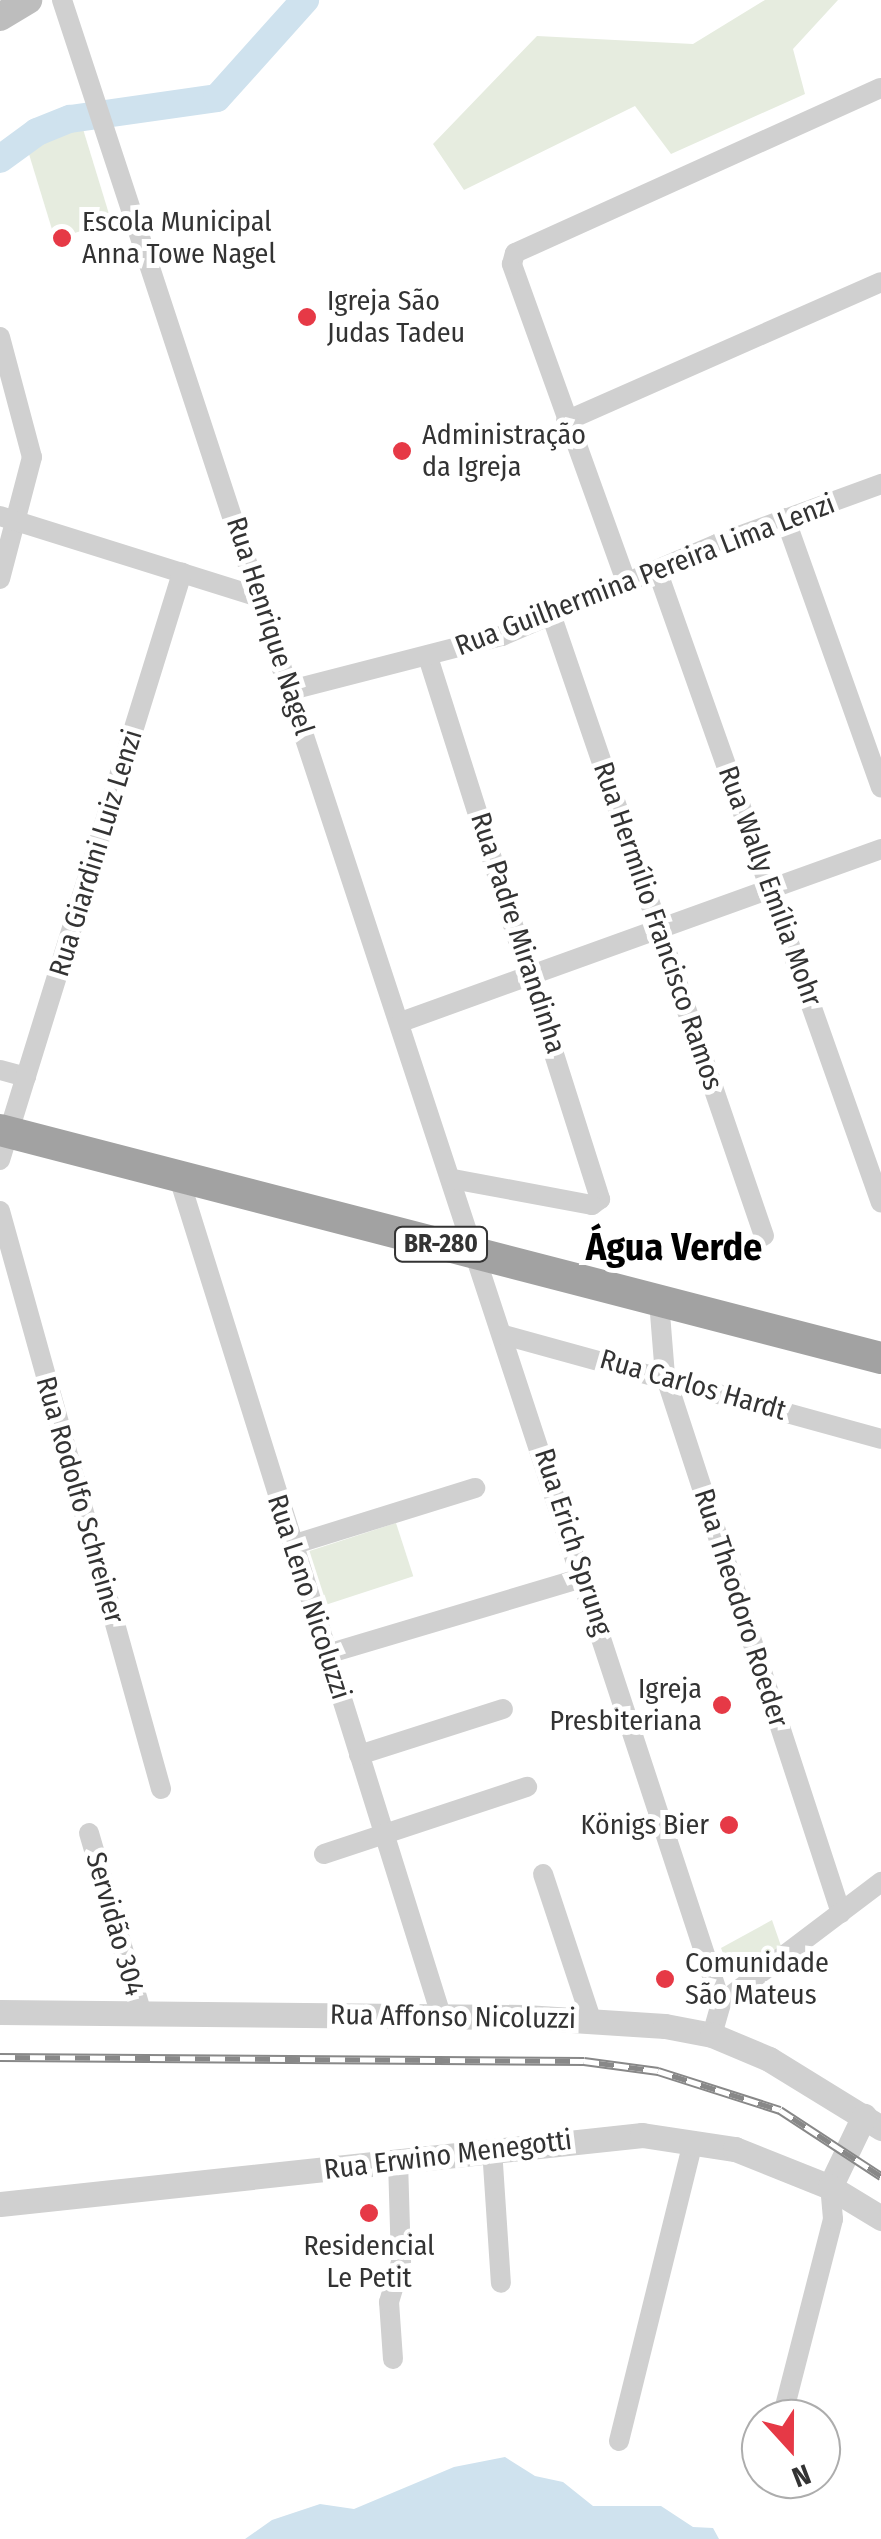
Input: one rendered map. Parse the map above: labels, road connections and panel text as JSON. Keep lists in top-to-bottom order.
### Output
{
  "streets": {
    "highway": ["BR-280"],
    "street": [
      "Rua Guilhermina Pereira Lima Lenzi",
      "Rua Henrique Nagel",
      "Rua Giardini Luiz Lenzi",
      "Rua Wally Emília Mohr",
      "Rua Hermílio Francisco Ramos",
      "Rua Padre Mirandinha",
      "Rua Carlos Hardt",
      "Rua Rodolfo Schreiner",
      "Rua Erich Sprung",
      "Rua Leno Nicoluzzi",
      "Rua Theodoro Roeder",
      "Servidão 304",
      "Rua Affonso Nicoluzzi",
      "Rua Erwino Menegotti"
    ]
  },
  "crossings": [
    ["Rua Guilhermina Pereira Lima Lenzi", "Rua Henrique Nagel"],
    ["Rua Guilhermina Pereira Lima Lenzi", "Rua Wally Emília Mohr"],
    ["Rua Guilhermina Pereira Lima Lenzi", "Rua Hermílio Francisco Ramos"],
    ["Rua Guilhermina Pereira Lima Lenzi", "Rua Padre Mirandinha"],
    ["Rua Henrique Nagel", "Rua Padre Mirandinha"],
    ["Rua Henrique Nagel", "BR-280"],
    ["Rua Henrique Nagel", "Rua Erich Sprung"],
    ["Rua Giardini Luiz Lenzi", "BR-280"],
    ["BR-280", "Rua Erich Sprung"],
    ["BR-280", "Rua Leno Nicoluzzi"],
    ["BR-280", "Rua Theodoro Roeder"],
    ["Rua Carlos Hardt", "Rua Erich Sprung"],
    ["Rua Carlos Hardt", "Rua Theodoro Roeder"],
    ["Rua Leno Nicoluzzi", "Rua Affonso Nicoluzzi"],
    ["Servidão 304", "Rua Affonso Nicoluzzi"]
  ],
  "districts": ["Água Verde"],
  "places": [
    "Escola Municipal Anna Towe Nagel",
    "Igreja São Judas Tadeu",
    "Administração da Igreja",
    "Igreja Presbiteriana",
    "Königs Bier",
    "Comunidade São Mateus",
    "Residencial Le Petit"
  ],
  "north": "bottom"
}
